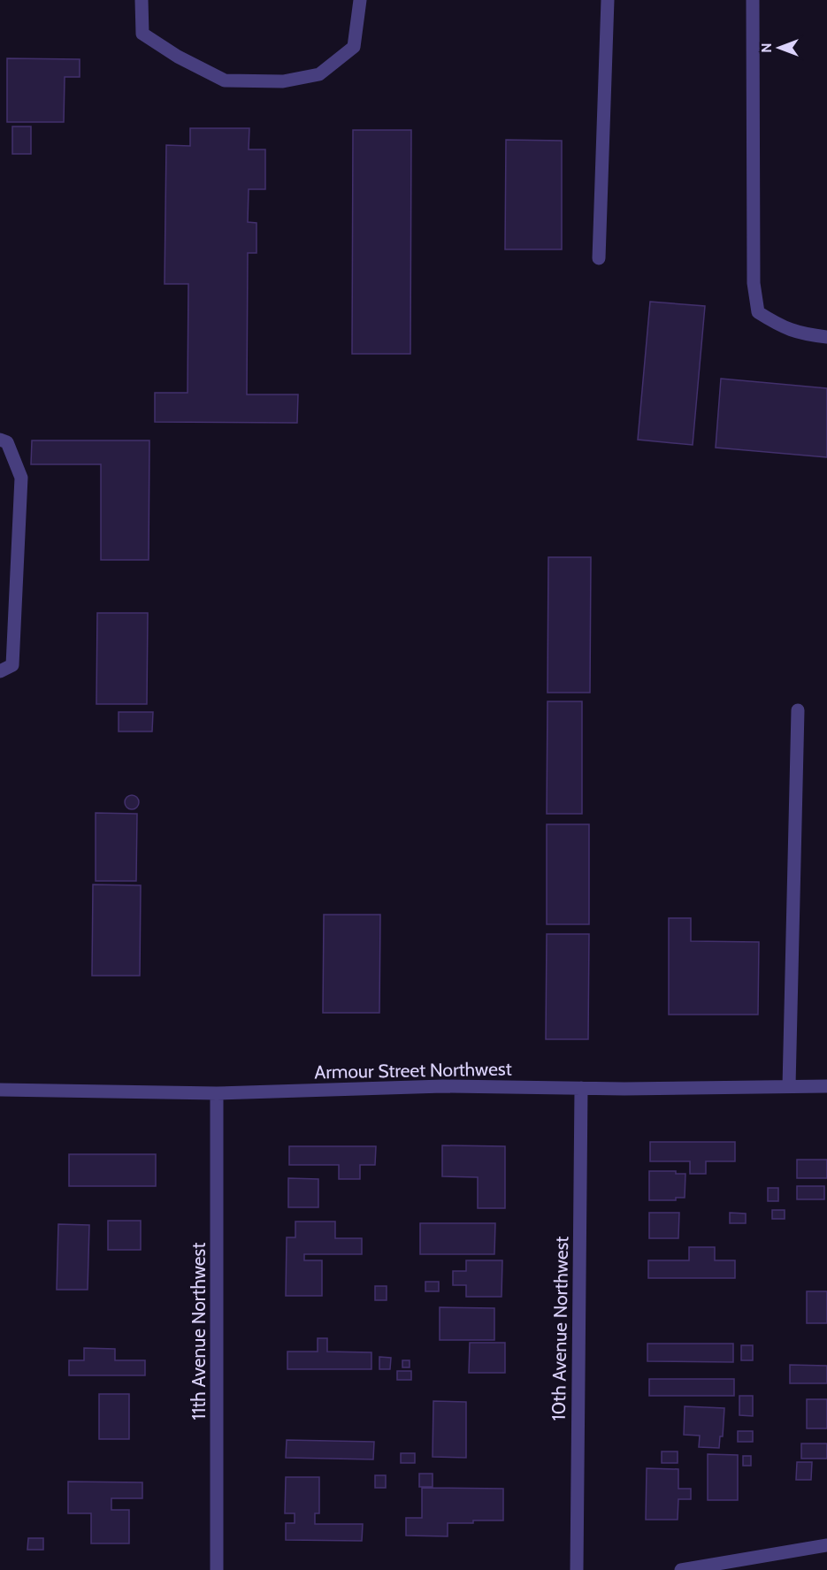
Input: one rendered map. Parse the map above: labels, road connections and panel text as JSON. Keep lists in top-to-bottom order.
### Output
{
  "streets": {
    "street": ["Armour Street Northwest", "10th Avenue Northwest", "11th Avenue Northwest"]
  },
  "crossings": [
    ["Armour Street Northwest", "10th Avenue Northwest"],
    ["Armour Street Northwest", "11th Avenue Northwest"]
  ],
  "north": "left"
}
